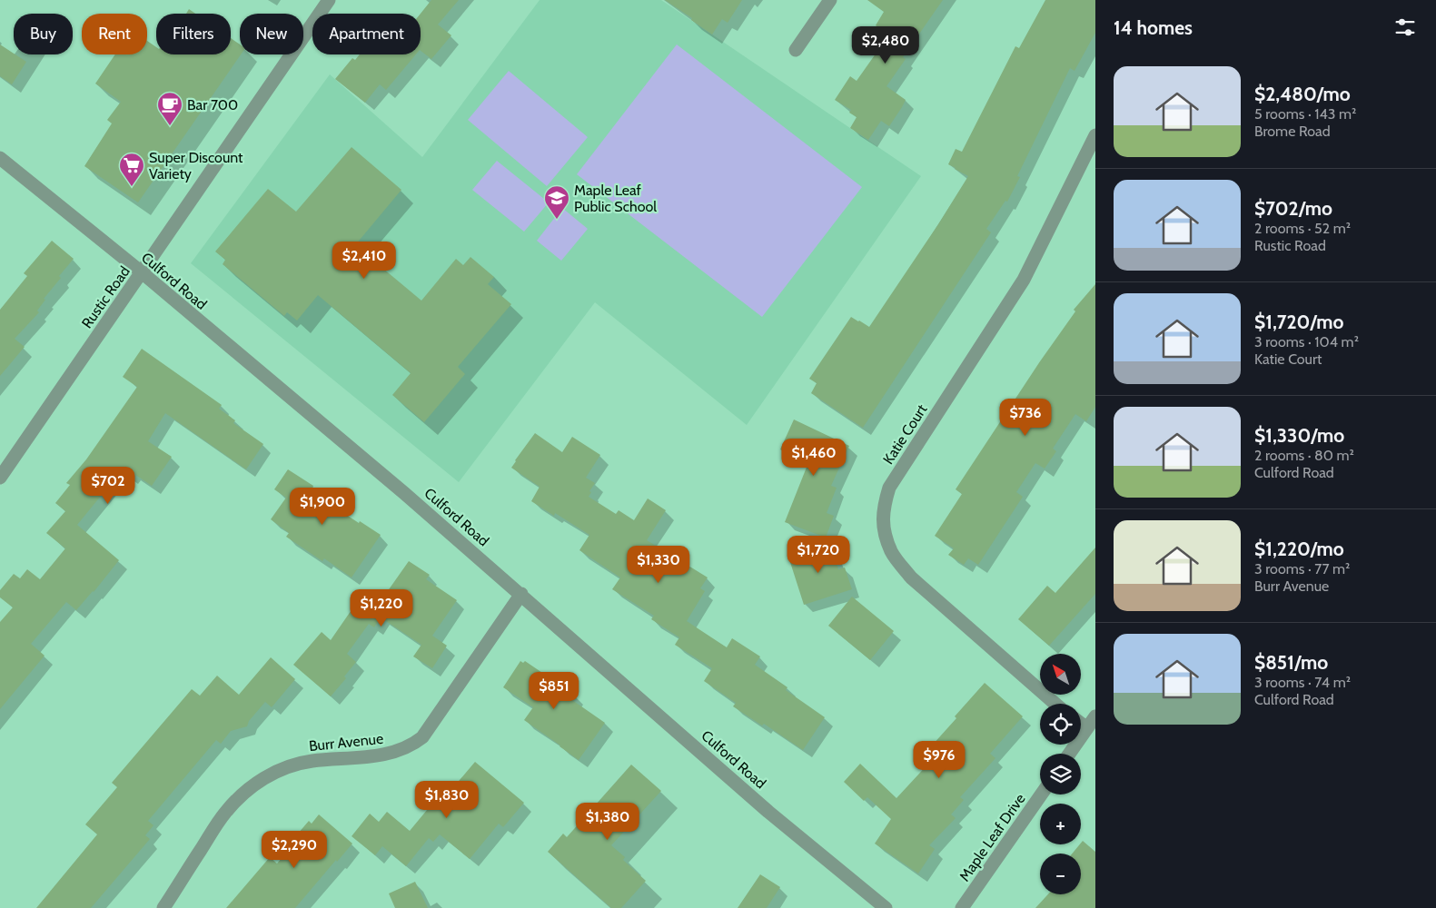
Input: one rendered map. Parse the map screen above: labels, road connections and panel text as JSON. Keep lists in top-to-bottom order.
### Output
{
  "streets": {
    "street": [
      "Culford Road",
      "Rustic Road",
      "Katie Court",
      "Burr Avenue",
      "Maple Leaf Drive"
    ]
  },
  "crossings": [
    ["Culford Road", "Rustic Road"],
    ["Culford Road", "Burr Avenue"]
  ],
  "places": {
    "cafe": ["Bar 700"],
    "supermarket": ["Super Discount Variety"],
    "school or university": ["Maple Leaf Public School"]
  },
  "north": "top left",
  "page": {
    "heading": "14 homes",
    "chip": [
      "Buy",
      "Rent",
      "Filters",
      "New",
      "Apartment"
    ],
    "price": [
      "$2,480",
      "$2,410",
      "$736",
      "$1,460",
      "$702",
      "$1,900",
      "$1,720",
      "$1,330",
      "$1,220",
      "$851",
      "$976",
      "$1,830",
      "$1,380",
      "$2,290"
    ],
    "list": [
      {
        "name": "$2,480/mo",
        "note": "5 rooms · 143 m² · Brome Road"
      },
      {
        "name": "$702/mo",
        "note": "2 rooms · 52 m² · Rustic Road"
      },
      {
        "name": "$1,720/mo",
        "note": "3 rooms · 104 m² · Katie Court"
      },
      {
        "name": "$1,330/mo",
        "note": "2 rooms · 80 m² · Culford Road"
      },
      {
        "name": "$1,220/mo",
        "note": "3 rooms · 77 m² · Burr Avenue"
      },
      {
        "name": "$851/mo",
        "note": "3 rooms · 74 m² · Culford Road"
      }
    ],
    "map_buttons": ["+", "−"]
  }
}
